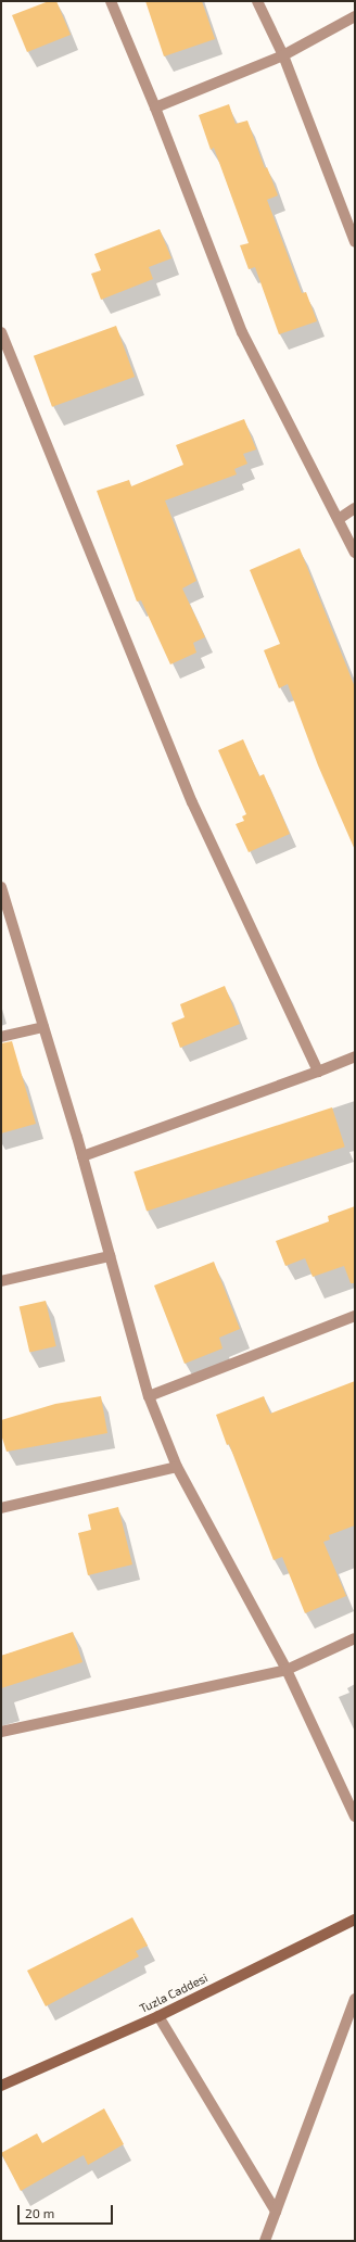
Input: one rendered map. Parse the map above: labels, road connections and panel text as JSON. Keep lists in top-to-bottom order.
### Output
{
  "streets": {
    "main road": ["Tuzla Caddesi"]
  },
  "scale_bar": "20 m"
}
